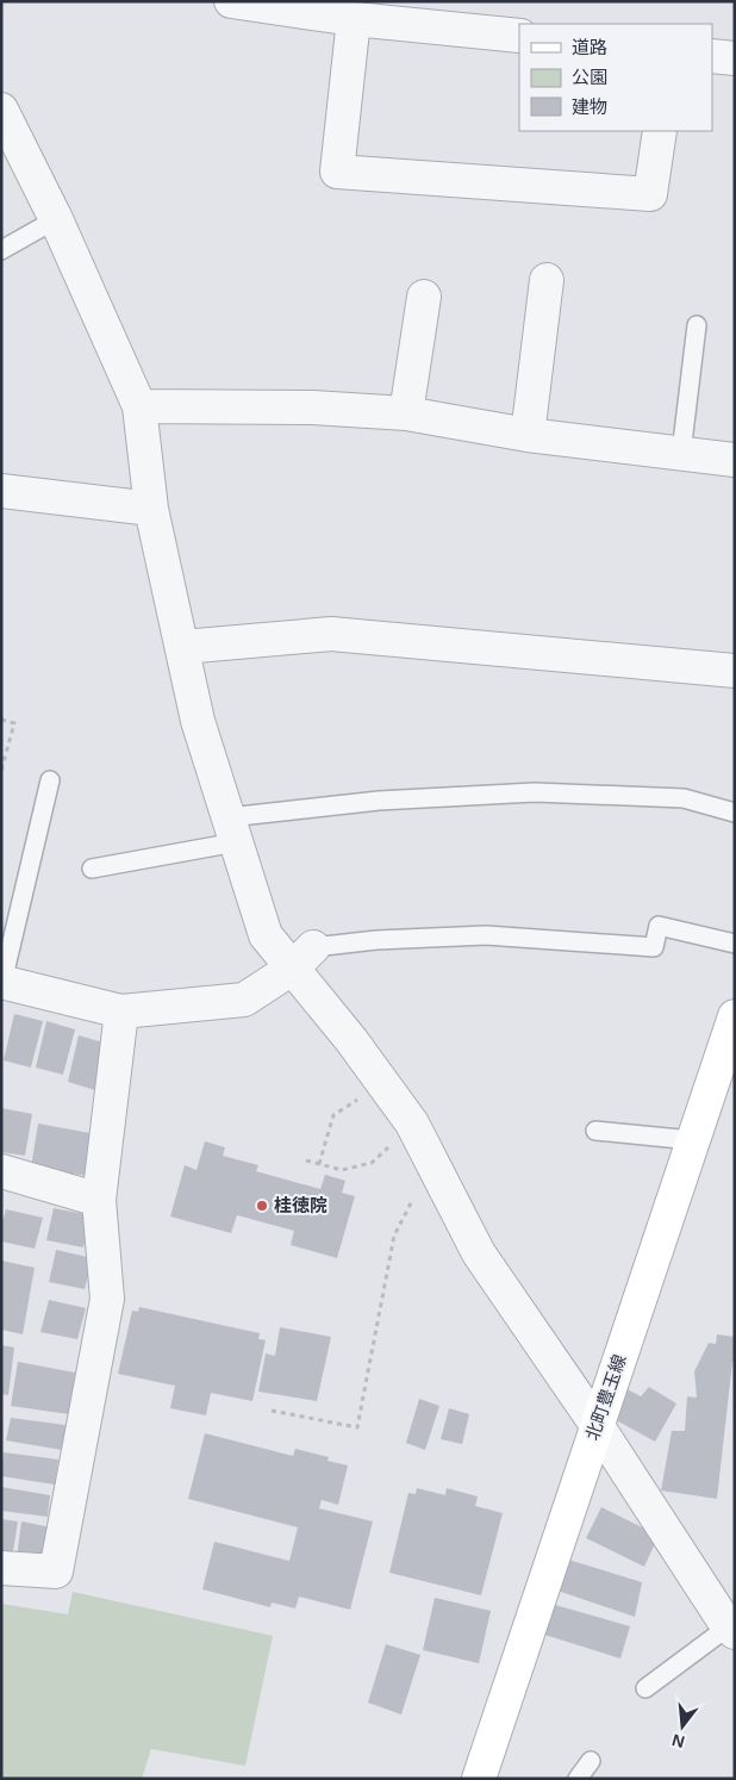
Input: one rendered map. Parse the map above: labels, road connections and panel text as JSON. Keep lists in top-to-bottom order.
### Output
{
  "streets": {
    "main road": ["北町豊玉線"]
  },
  "places": ["桂徳院"],
  "legend": ["道路", "公園", "建物"],
  "north": "bottom"
}
